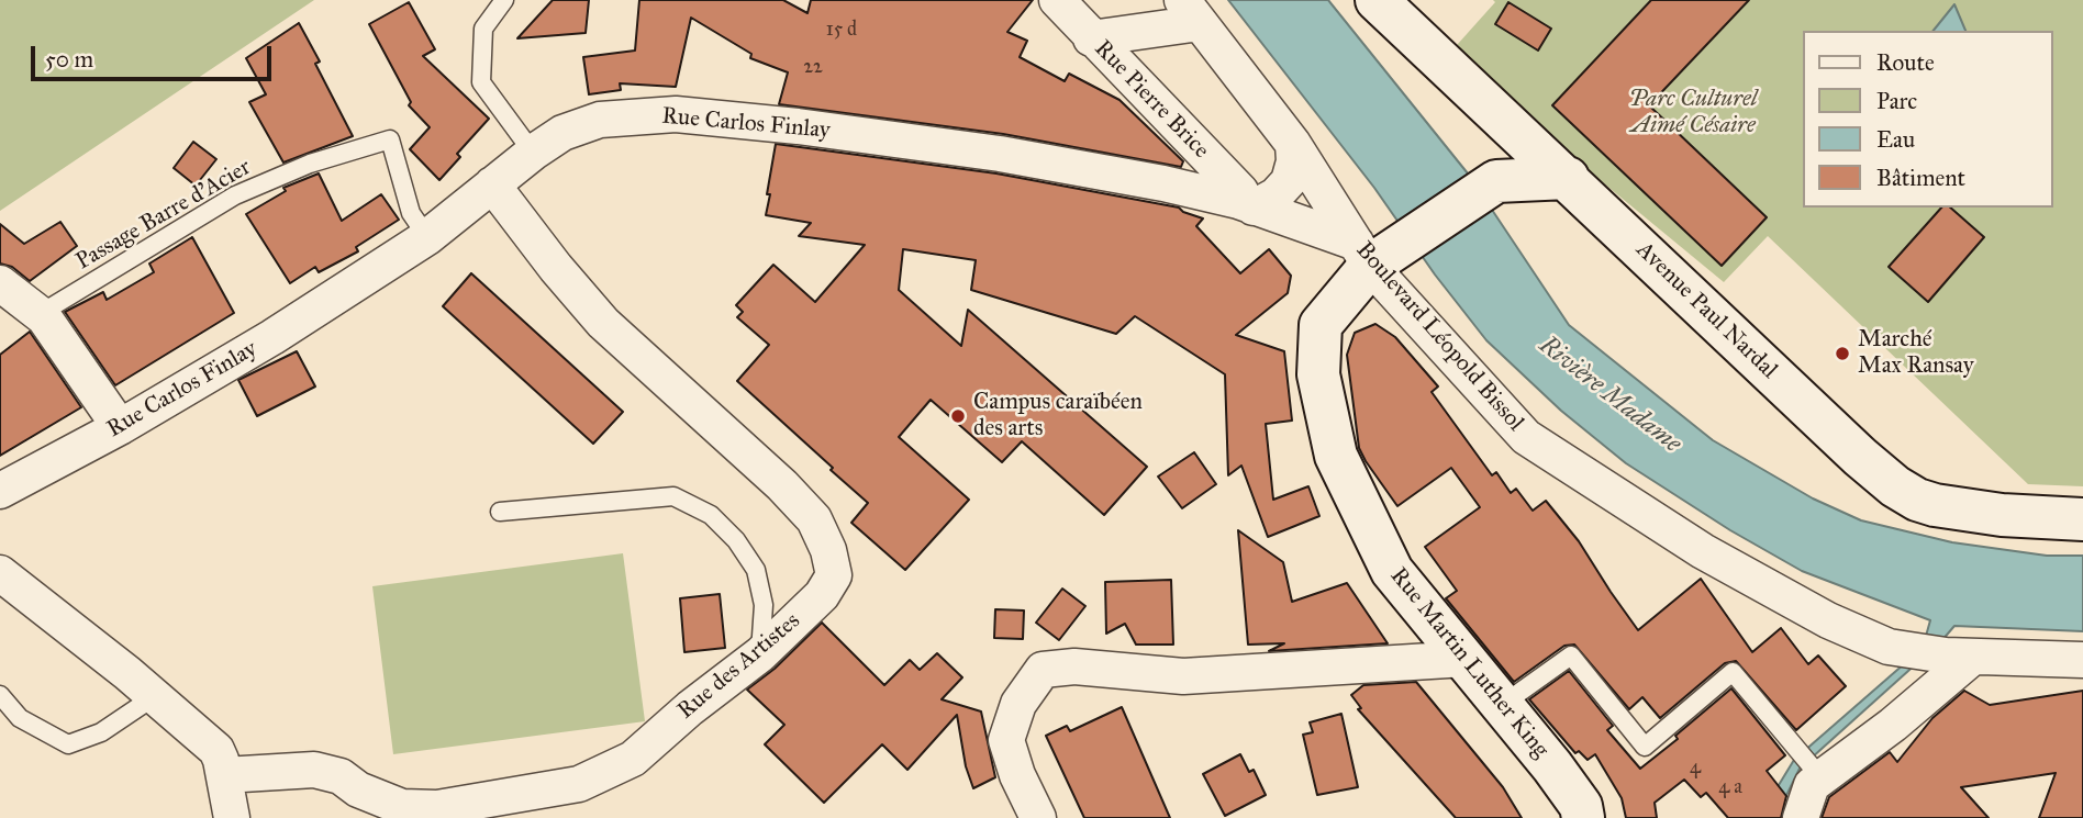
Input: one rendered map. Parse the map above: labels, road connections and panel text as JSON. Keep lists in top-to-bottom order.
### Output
{
  "streets": {
    "street": [
      "Rue Pierre Brice",
      "Rue Carlos Finlay",
      "Avenue Paul Nardal",
      "Boulevard Léopold Bissol",
      "Rue Martin Luther King",
      "Rue des Artistes"
    ],
    "lane": ["Passage Barre d'Acier"]
  },
  "crossings": [
    ["Rue Pierre Brice", "Rue Carlos Finlay"],
    ["Rue Carlos Finlay", "Passage Barre d'Acier"],
    ["Rue Carlos Finlay", "Boulevard Léopold Bissol"],
    ["Rue Carlos Finlay", "Rue Martin Luther King"],
    ["Rue Carlos Finlay", "Rue des Artistes"],
    ["Boulevard Léopold Bissol", "Rue Martin Luther King"]
  ],
  "water": ["Rivière Madame"],
  "parks": ["Parc Culturel Aimé Césaire"],
  "places": ["Marché Max Ransay", "Campus caraïbéen des arts"],
  "house_numbers": [
    "15 d",
    "22",
    "4",
    "4 a"
  ],
  "legend": [
    "Route",
    "Parc",
    "Eau",
    "Bâtiment"
  ],
  "scale_bar": "50 m"
}
